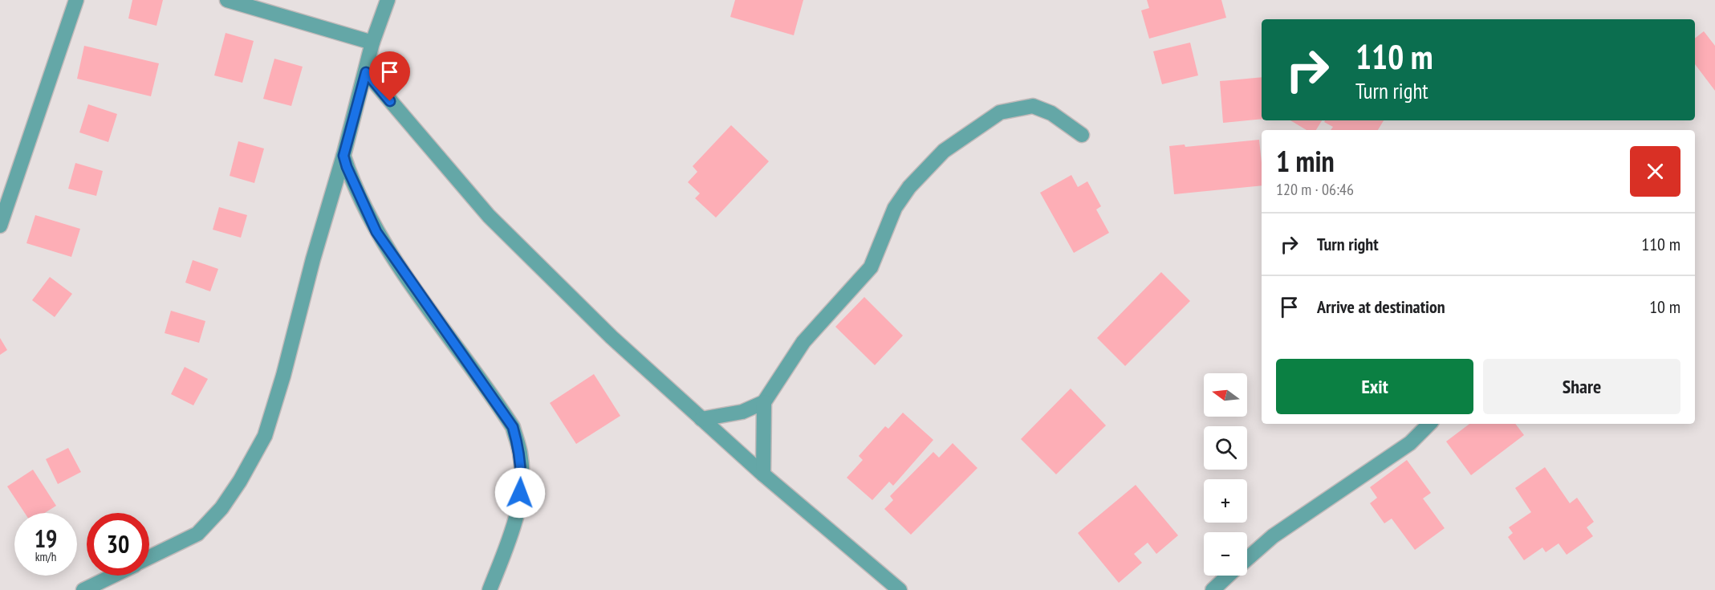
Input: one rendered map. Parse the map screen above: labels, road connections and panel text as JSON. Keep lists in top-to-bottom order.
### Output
{
  "north": "left",
  "page": {
    "turn": ["110 m", "Turn right"],
    "heading": ["1 min", "120 m · 06:46"],
    "list": [
      {
        "name": "Turn right",
        "value": "110 m"
      },
      {
        "name": "Arrive at destination",
        "value": "10 m"
      }
    ],
    "buttons": ["Exit", "Share"],
    "map_buttons": ["+", "−"],
    "speed": "19 km/h",
    "limit": "30"
  }
}
